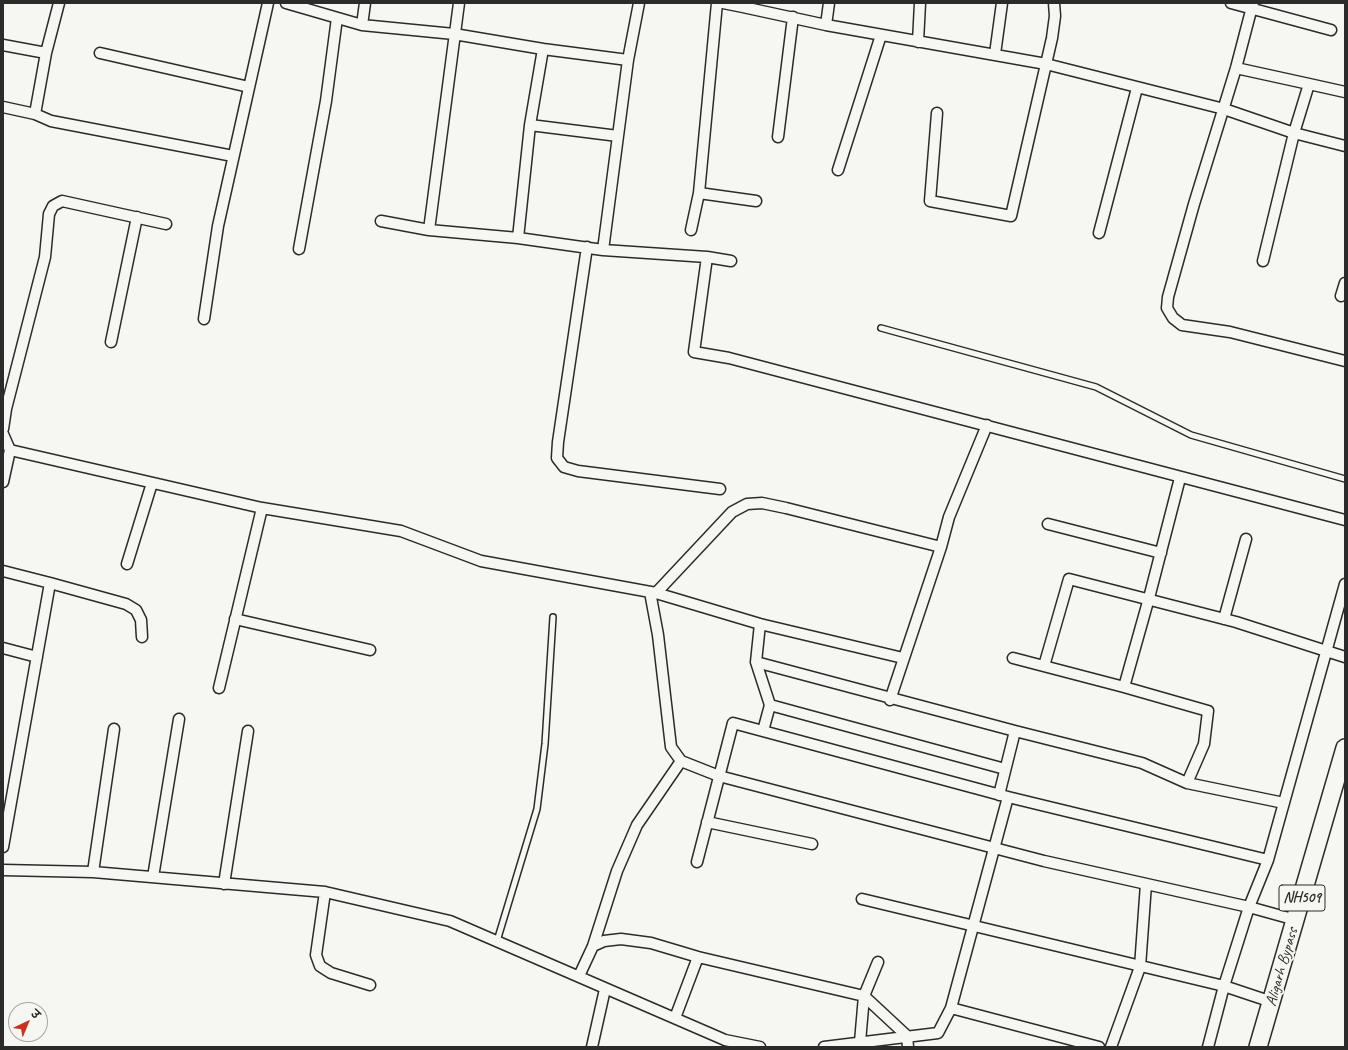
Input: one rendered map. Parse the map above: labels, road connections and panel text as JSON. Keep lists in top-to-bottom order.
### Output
{
  "streets": {
    "highway": ["NH509", "Aligarh Bypass"]
  },
  "north": "top right"
}
